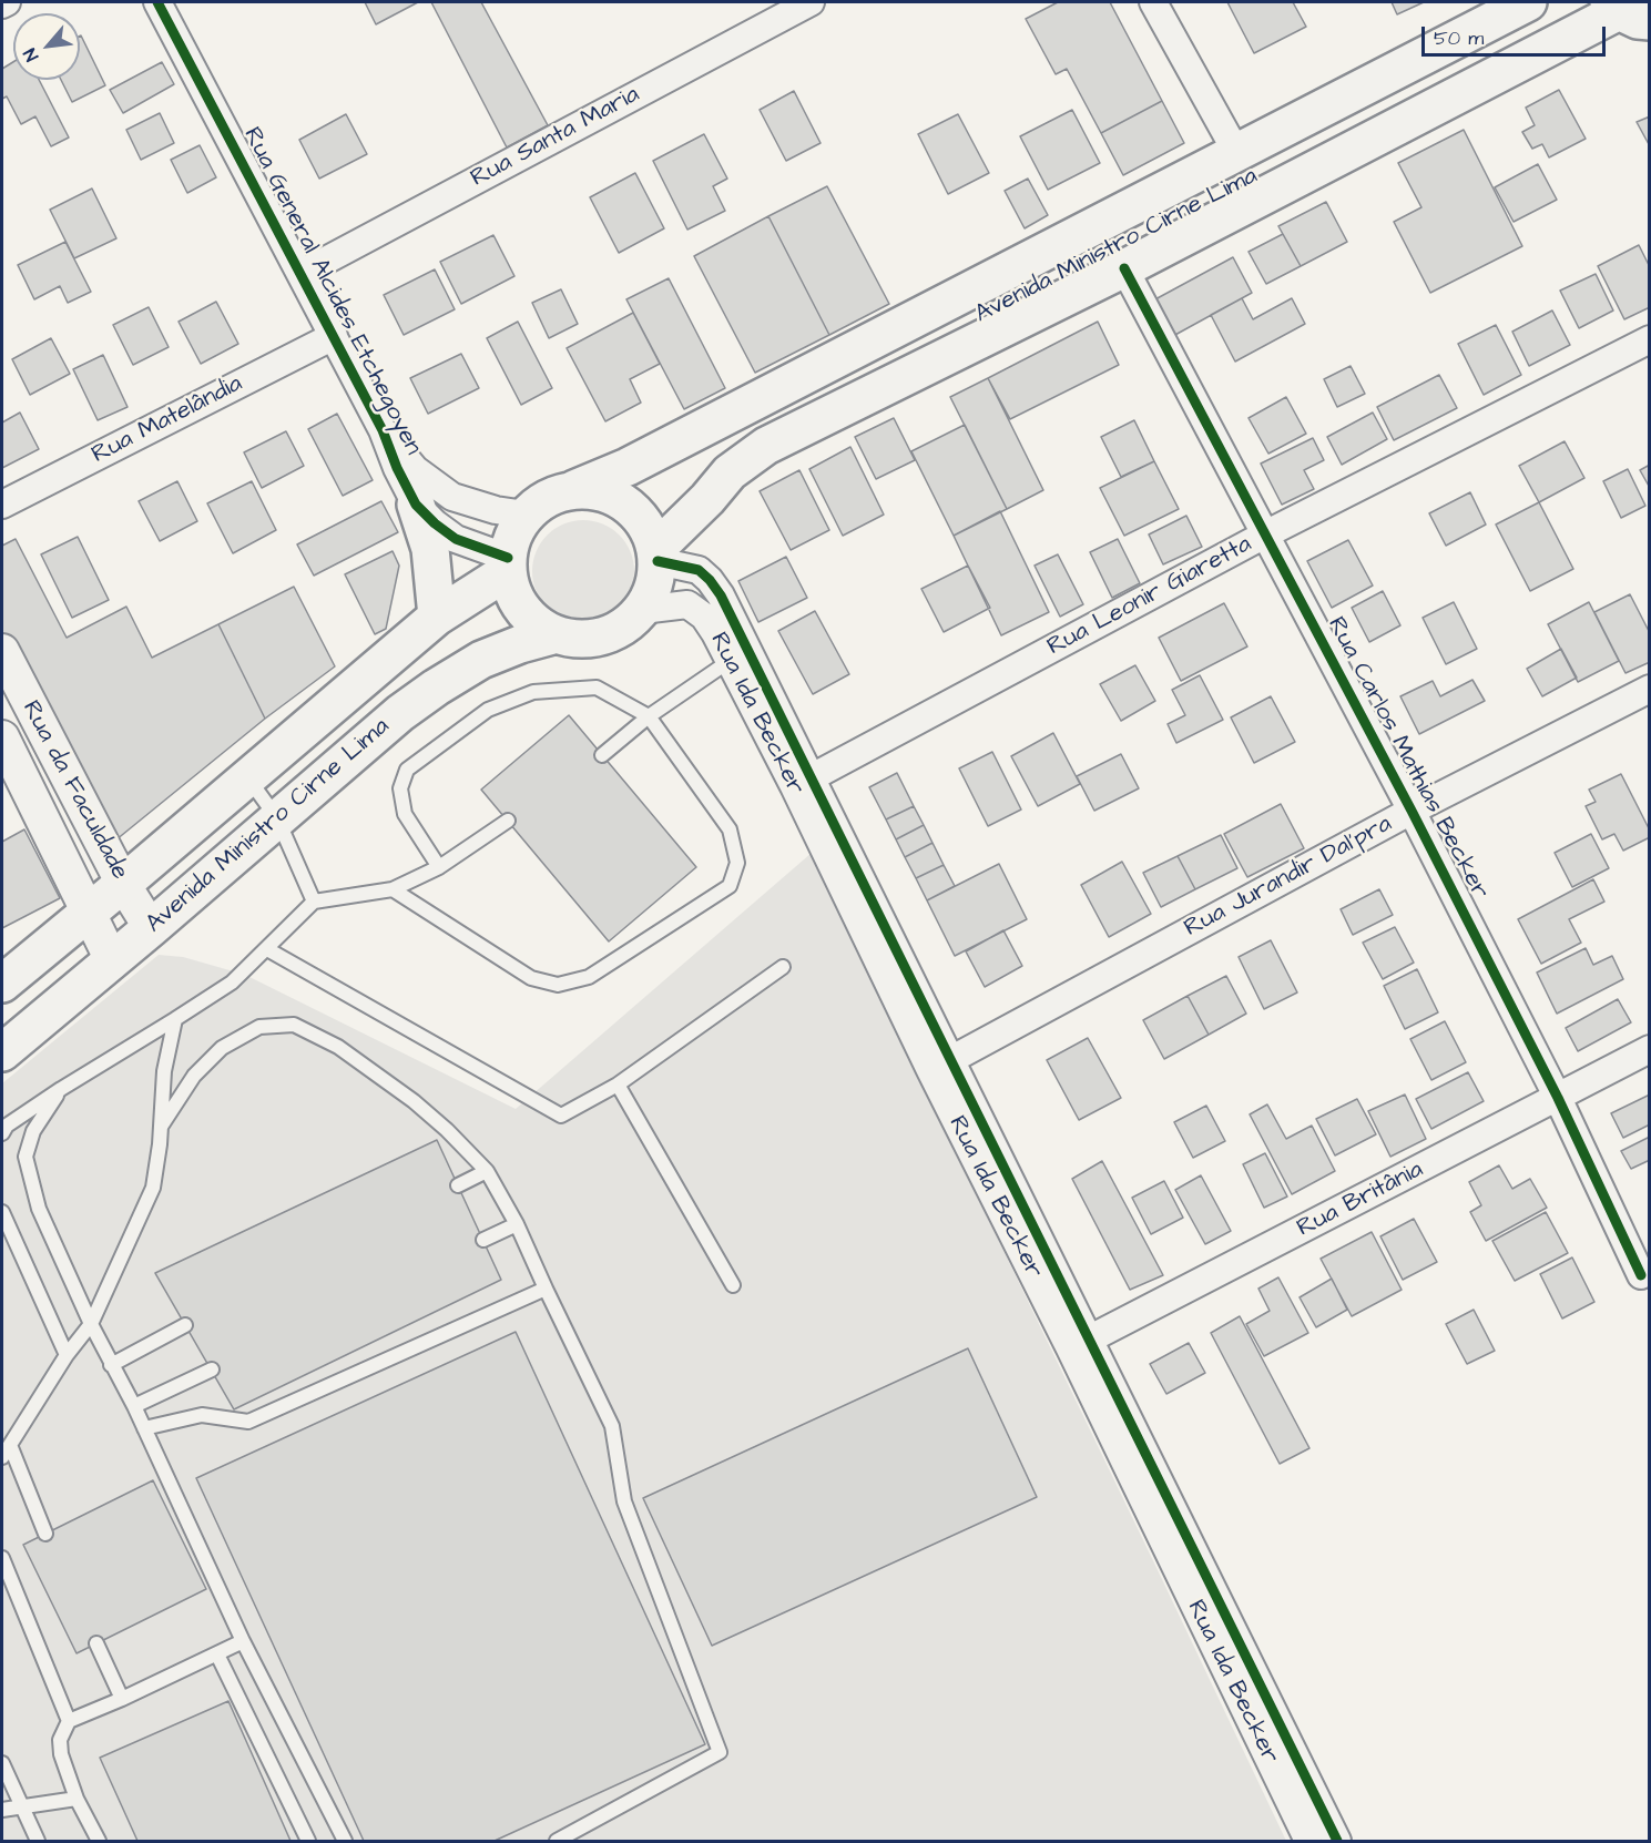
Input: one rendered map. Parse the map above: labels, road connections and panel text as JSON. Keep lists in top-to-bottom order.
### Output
{
  "streets": {
    "main road": ["Avenida Ministro Cirne Lima"],
    "street": [
      "Rua Santa Maria",
      "Rua General Alcides Etchegoyen",
      "Rua Matelândia",
      "Rua Leonir Giaretta",
      "Rua Ida Becker",
      "Rua Carlos Mathias Becker",
      "Rua da Faculdade",
      "Rua Jurandir Dal'pra",
      "Rua Britânia"
    ]
  },
  "crossings": [
    ["Rua Santa Maria", "Rua General Alcides Etchegoyen"],
    ["Avenida Ministro Cirne Lima", "Rua General Alcides Etchegoyen"],
    ["Avenida Ministro Cirne Lima", "Rua Ida Becker"],
    ["Avenida Ministro Cirne Lima", "Rua Carlos Mathias Becker"],
    ["Avenida Ministro Cirne Lima", "Rua da Faculdade"],
    ["Rua General Alcides Etchegoyen", "Rua Matelândia"],
    ["Rua General Alcides Etchegoyen", "Rua Ida Becker"],
    ["Rua Leonir Giaretta", "Rua Ida Becker"],
    ["Rua Leonir Giaretta", "Rua Carlos Mathias Becker"],
    ["Rua Ida Becker", "Rua Jurandir Dal'pra"],
    ["Rua Ida Becker", "Rua Britânia"],
    ["Rua Carlos Mathias Becker", "Rua Jurandir Dal'pra"],
    ["Rua Carlos Mathias Becker", "Rua Britânia"]
  ],
  "scale_bar": "50 m",
  "north": "bottom left"
}
